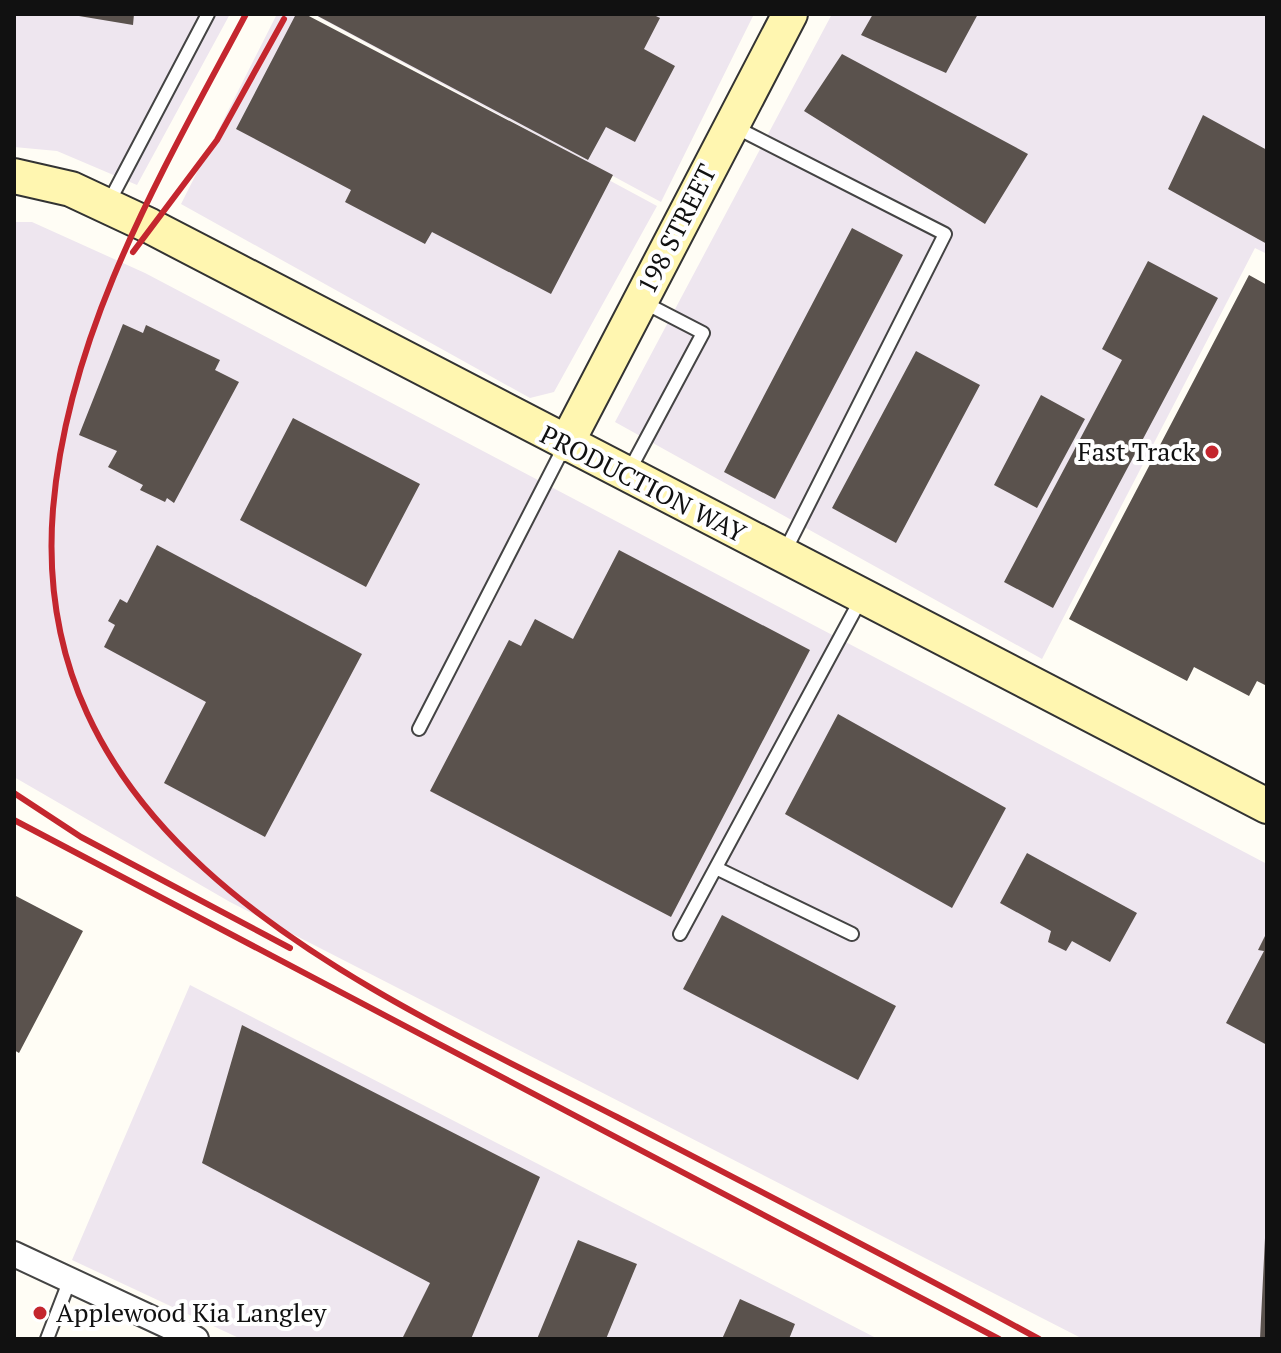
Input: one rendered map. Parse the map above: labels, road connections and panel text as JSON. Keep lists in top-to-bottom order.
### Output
{
  "streets": {
    "street": ["198 STREET", "PRODUCTION WAY"]
  },
  "crossings": [
    ["198 STREET", "PRODUCTION WAY"]
  ],
  "places": ["Fast Track", "Applewood Kia Langley"]
}
